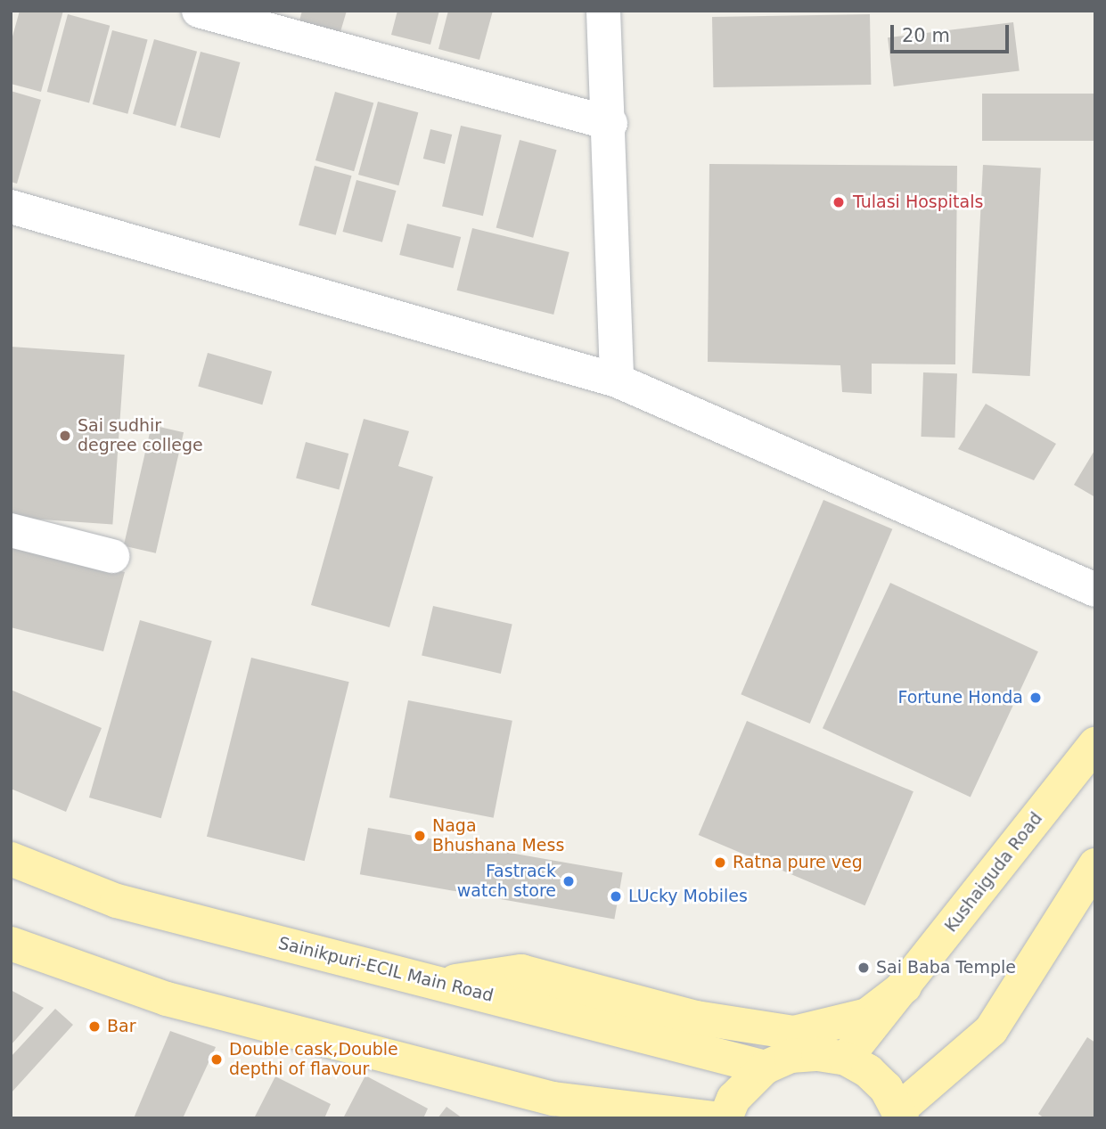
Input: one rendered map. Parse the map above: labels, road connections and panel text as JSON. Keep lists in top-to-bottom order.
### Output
{
  "streets": {
    "main road": ["Kushaiguda Road", "Sainikpuri-ECIL Main Road"]
  },
  "places": [
    "Tulasi Hospitals",
    "Sai sudhir degree college",
    "Fortune Honda",
    "Naga Bhushana Mess",
    "Ratna pure veg",
    "Fastrack watch store",
    "LUcky Mobiles",
    "Sai Baba Temple",
    "Bar",
    "Double cask,Double depthi of flavour"
  ],
  "scale_bar": "20 m"
}
